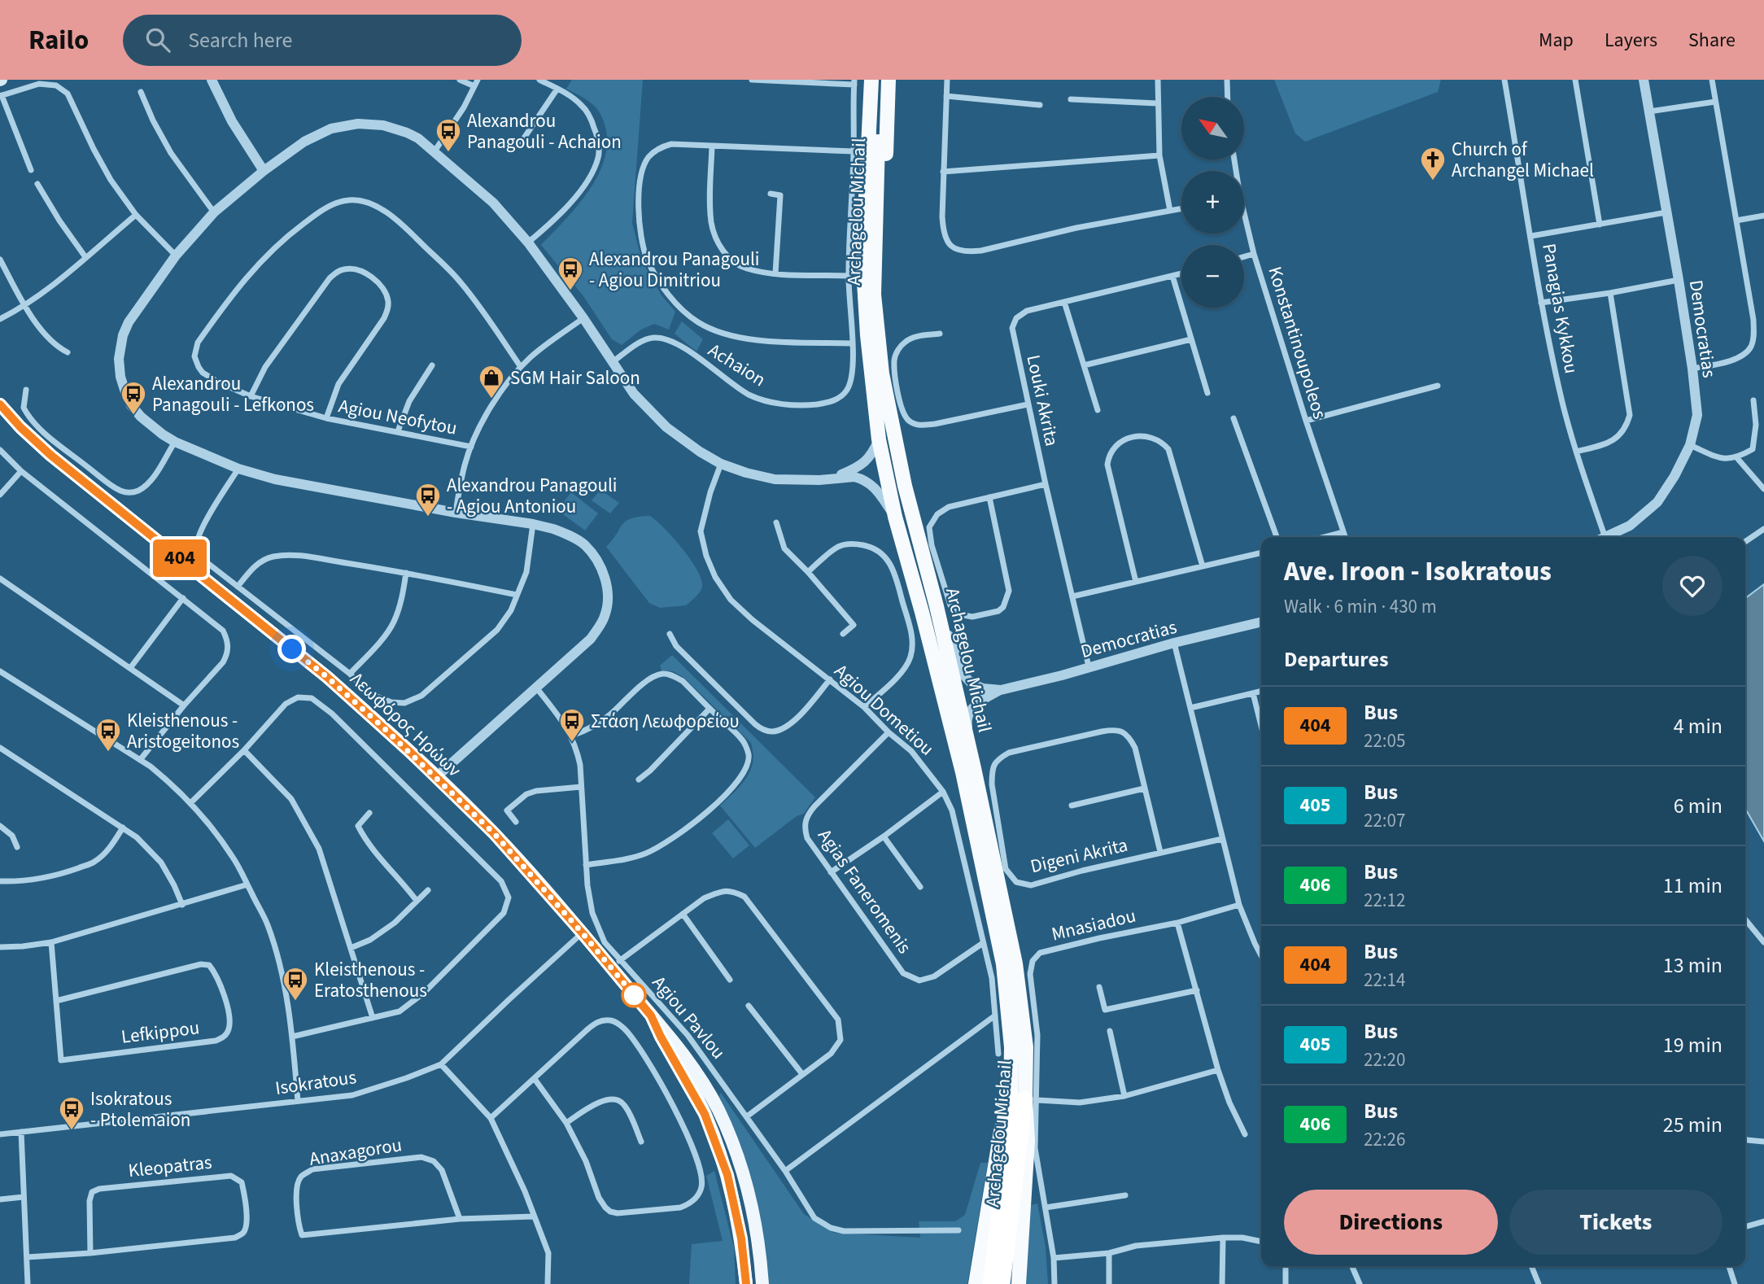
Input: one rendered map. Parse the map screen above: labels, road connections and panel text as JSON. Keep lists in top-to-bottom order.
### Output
{
  "streets": {
    "highway": ["Archagelou Michail"],
    "main road": ["Λεωφόρος Ηρώων"],
    "street": [
      "Panagias Kykkou",
      "Democratias",
      "Konstantinoupoleos",
      "Achaion",
      "Louki Akrita",
      "Agiou Neofytou",
      "Agiou Dometiou",
      "Digeni Akrita",
      "Agias Faneromenis",
      "Mnasiadou",
      "Agiou Pavlou",
      "Lefkippou",
      "Isokratous",
      "Anaxagorou",
      "Kleopatras"
    ]
  },
  "crossings": [
    ["Archagelou Michail", "Democratias"],
    ["Archagelou Michail", "Mnasiadou"],
    ["Democratias", "Louki Akrita"],
    ["Agiou Dometiou", "Agias Faneromenis"],
    ["Λεωφόρος Ηρώων", "Isokratous"]
  ],
  "places": {
    "bus stop": [
      "Alexandrou Panagouli - Achaion",
      "Alexandrou Panagouli - Agiou Dimitriou",
      "Alexandrou Panagouli - Lefkonos",
      "Alexandrou Panagouli - Agiou Antoniou",
      "Στάση Λεωφορείου",
      "Kleisthenous - Aristogeitonos",
      "Kleisthenous - Eratosthenous",
      "Isokratous - Ptolemaion"
    ],
    "church": ["Church of Archangel Michael"],
    "shop": ["SGM Hair Saloon"]
  },
  "lines": ["bus line 404"],
  "north": "top left",
  "page": {
    "header": "Railo",
    "search": "Search here",
    "nav": ["Map", "Layers", "Share"],
    "on_map": "404",
    "map_buttons": ["+", "−"],
    "heading": [
      ["Ave. Iroon - Isokratous", "Walk · 6 min · 430 m"],
      "Departures"
    ],
    "list": [
      {
        "mark": "404",
        "name": "Bus",
        "note": "22:05",
        "value": "4 min"
      },
      {
        "mark": "405",
        "name": "Bus",
        "note": "22:07",
        "value": "6 min"
      },
      {
        "mark": "406",
        "name": "Bus",
        "note": "22:12",
        "value": "11 min"
      },
      {
        "mark": "404",
        "name": "Bus",
        "note": "22:14",
        "value": "13 min"
      },
      {
        "mark": "405",
        "name": "Bus",
        "note": "22:20",
        "value": "19 min"
      },
      {
        "mark": "406",
        "name": "Bus",
        "note": "22:26",
        "value": "25 min"
      }
    ],
    "buttons": ["Directions", "Tickets"]
  }
}
